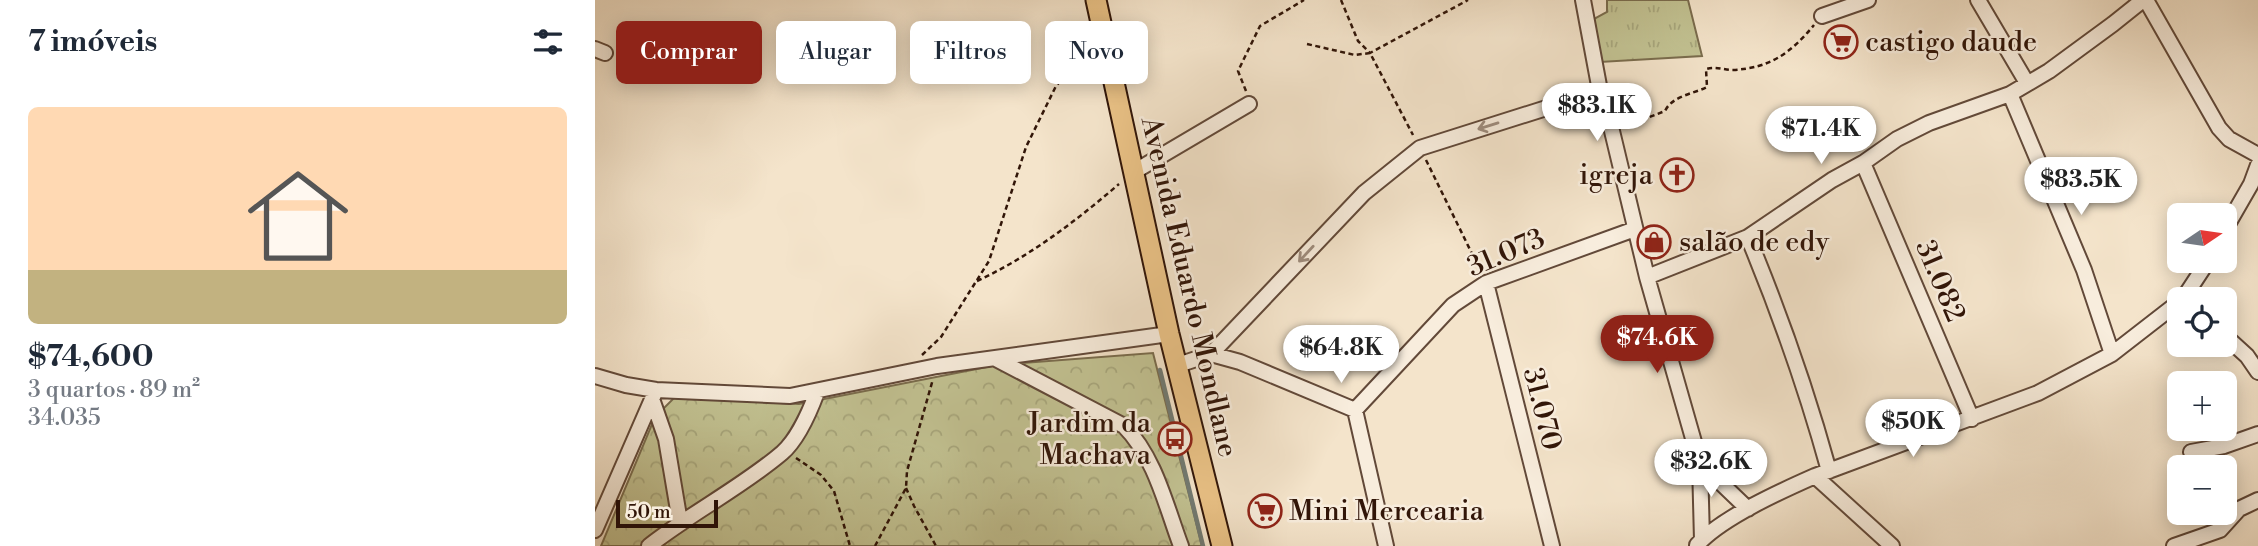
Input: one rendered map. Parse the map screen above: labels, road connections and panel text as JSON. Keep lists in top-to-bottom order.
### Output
{
  "streets": {
    "main road": ["Avenida Eduardo Mondlane"],
    "street": ["31.073", "31.082", "31.070"]
  },
  "crossings": [
    ["31.073", "31.070"]
  ],
  "places": {
    "supermarket": ["castigo daude", "Mini Mercearia"],
    "church": ["igreja"],
    "shop": ["salão de edy"],
    "bus stop": ["Jardim da Machava"]
  },
  "scale_bar": "50 m",
  "north": "right",
  "page": {
    "heading": "7 imóveis",
    "chip": [
      "Comprar",
      "Alugar",
      "Filtros",
      "Novo"
    ],
    "price": [
      "$83.1K",
      "$71.4K",
      "$83.5K",
      "$74.6K",
      "$64.8K",
      "$50K",
      "$32.6K"
    ],
    "list": [
      {
        "name": "$74,600",
        "note": "3 quartos · 89 m² · 34.035"
      }
    ],
    "map_buttons": ["+", "−"],
    "scale": "50 m"
  }
}
